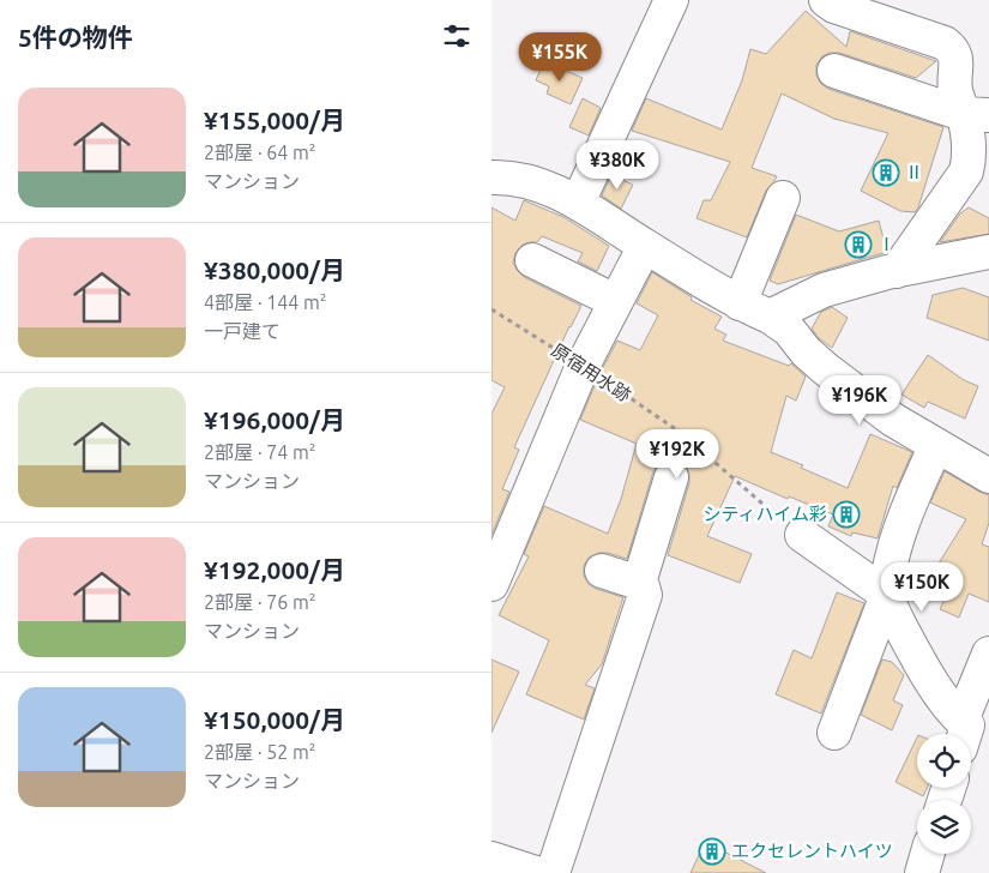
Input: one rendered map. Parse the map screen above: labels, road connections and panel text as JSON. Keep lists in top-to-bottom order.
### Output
{
  "streets": {
    "path": ["原宿用水跡"]
  },
  "places": {
    "building": [
      "Ⅱ",
      "Ⅰ",
      "シティハイム彩",
      "エクセレントハイツ"
    ]
  },
  "page": {
    "heading": "5件の物件",
    "price": [
      "¥155K",
      "¥380K",
      "¥196K",
      "¥192K",
      "¥150K"
    ],
    "list": [
      {
        "name": "¥155,000/月",
        "note": "2部屋 · 64 m² · マンション"
      },
      {
        "name": "¥380,000/月",
        "note": "4部屋 · 144 m² · 一戸建て"
      },
      {
        "name": "¥196,000/月",
        "note": "2部屋 · 74 m² · マンション"
      },
      {
        "name": "¥192,000/月",
        "note": "2部屋 · 76 m² · マンション"
      },
      {
        "name": "¥150,000/月",
        "note": "2部屋 · 52 m² · マンション"
      }
    ]
  }
}
